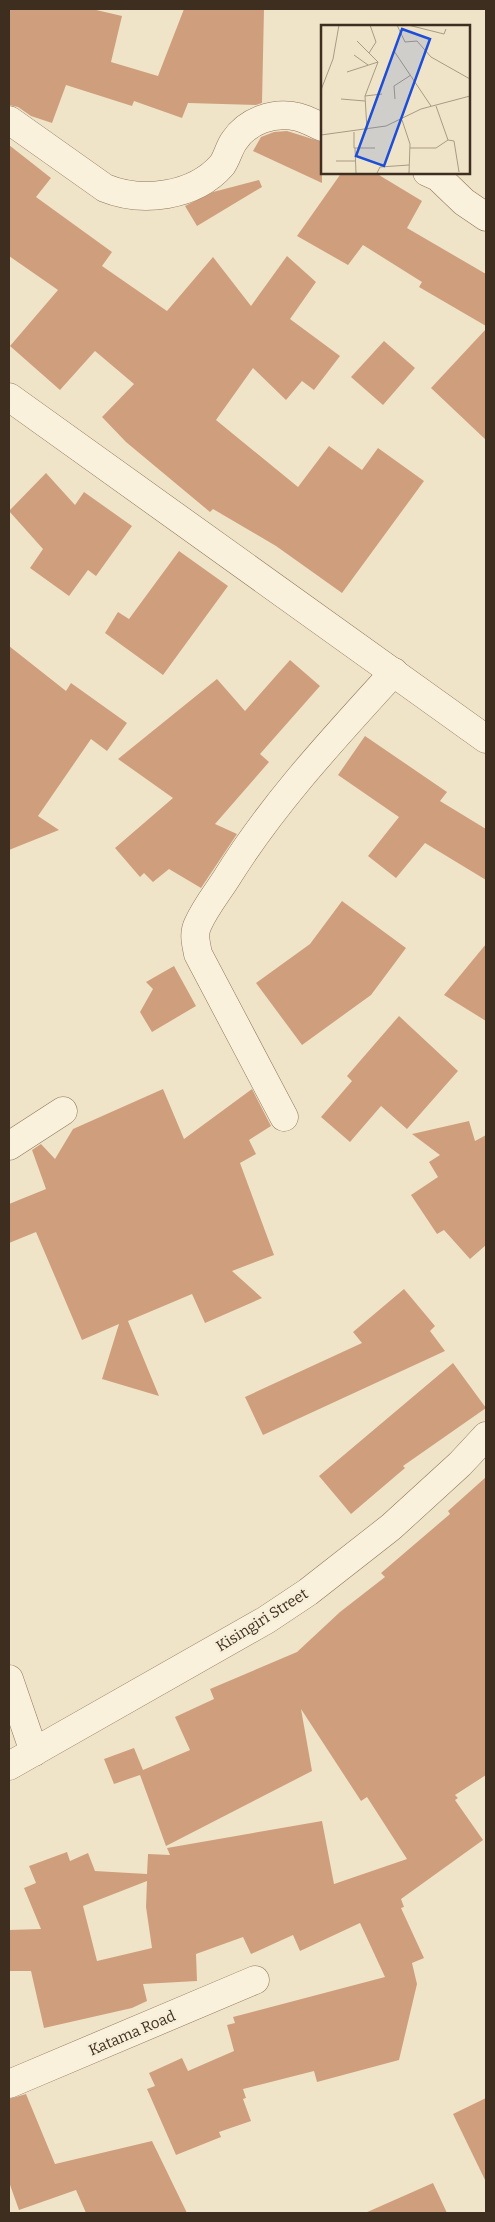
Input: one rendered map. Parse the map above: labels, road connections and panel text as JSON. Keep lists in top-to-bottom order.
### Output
{
  "streets": {
    "street": ["Kisingiri Street", "Katama Road"]
  }
}
